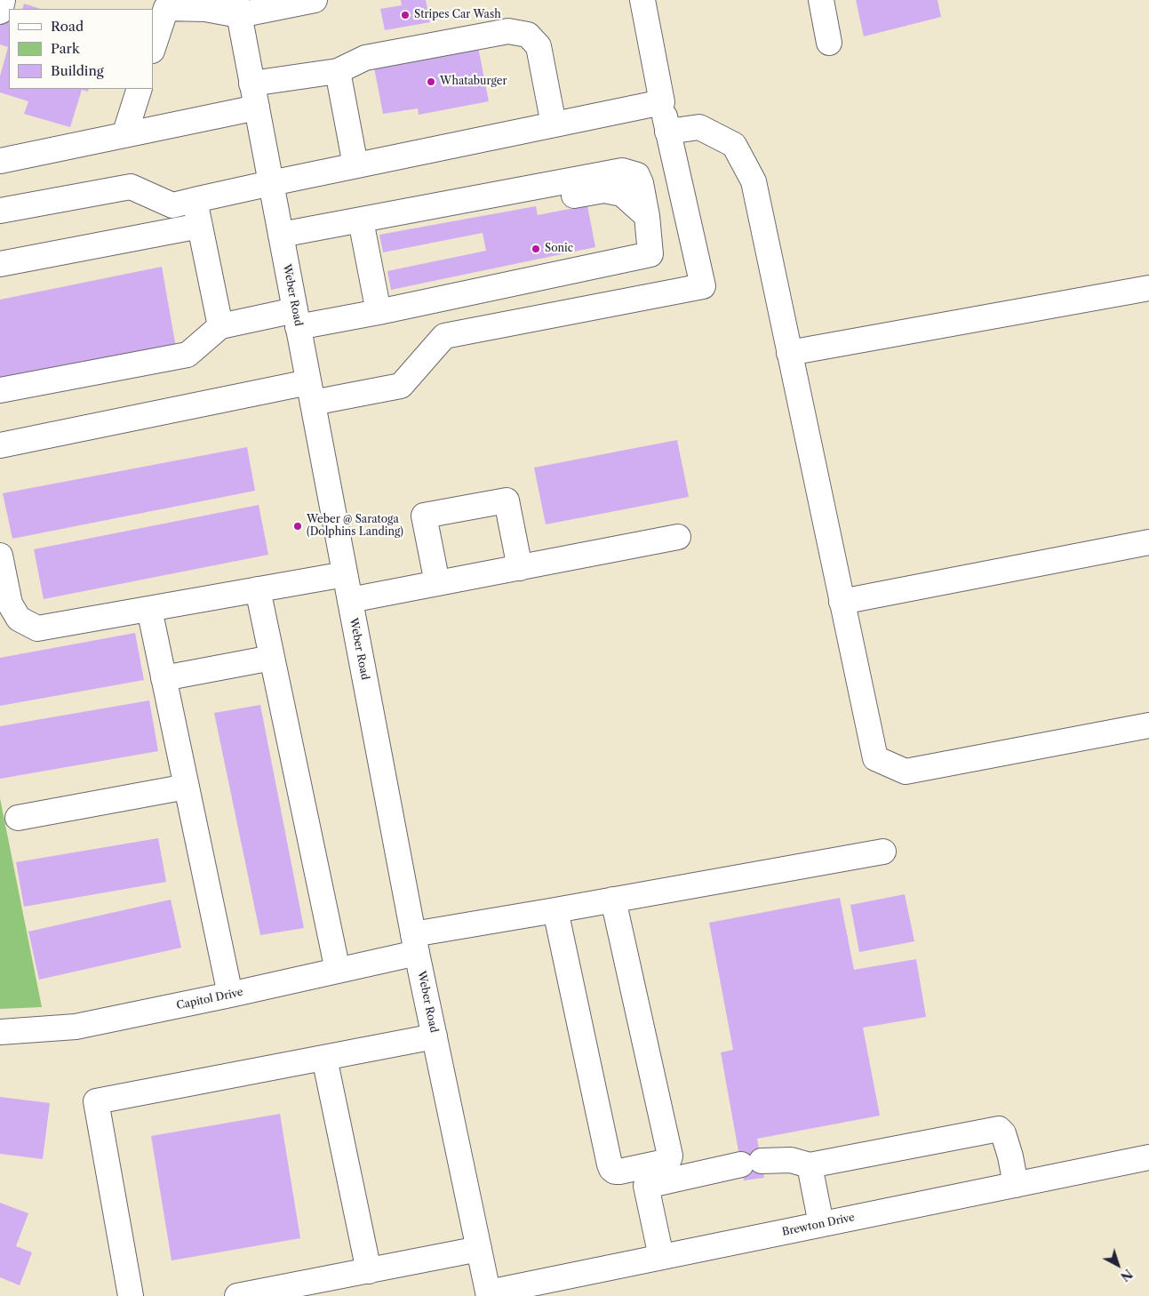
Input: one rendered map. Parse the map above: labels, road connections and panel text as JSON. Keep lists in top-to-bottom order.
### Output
{
  "streets": {
    "main road": ["Weber Road", "Capitol Drive", "Brewton Drive"]
  },
  "crossings": [
    ["Weber Road", "Capitol Drive"],
    ["Weber Road", "Brewton Drive"]
  ],
  "places": [
    "Stripes Car Wash",
    "Whataburger",
    "Sonic",
    "Weber @ Saratoga (Dolphins Landing)"
  ],
  "legend": ["Road", "Park", "Building"],
  "north": "bottom right"
}
